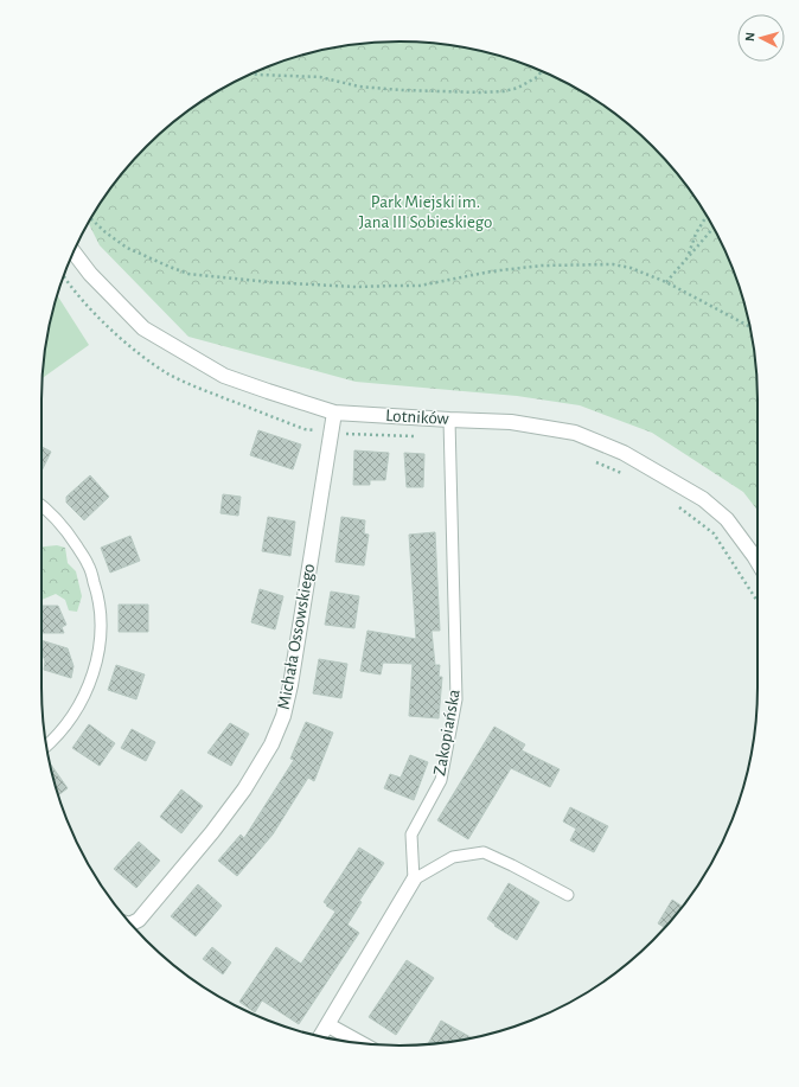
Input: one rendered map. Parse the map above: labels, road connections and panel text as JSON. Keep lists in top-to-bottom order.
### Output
{
  "streets": {
    "street": ["Lotników", "Michała Ossowskiego"],
    "lane": ["Zakopiańska"]
  },
  "crossings": [
    ["Lotników", "Michała Ossowskiego"],
    ["Lotników", "Zakopiańska"]
  ],
  "parks": ["Park Miejski im. Jana III Sobieskiego"],
  "north": "left"
}
